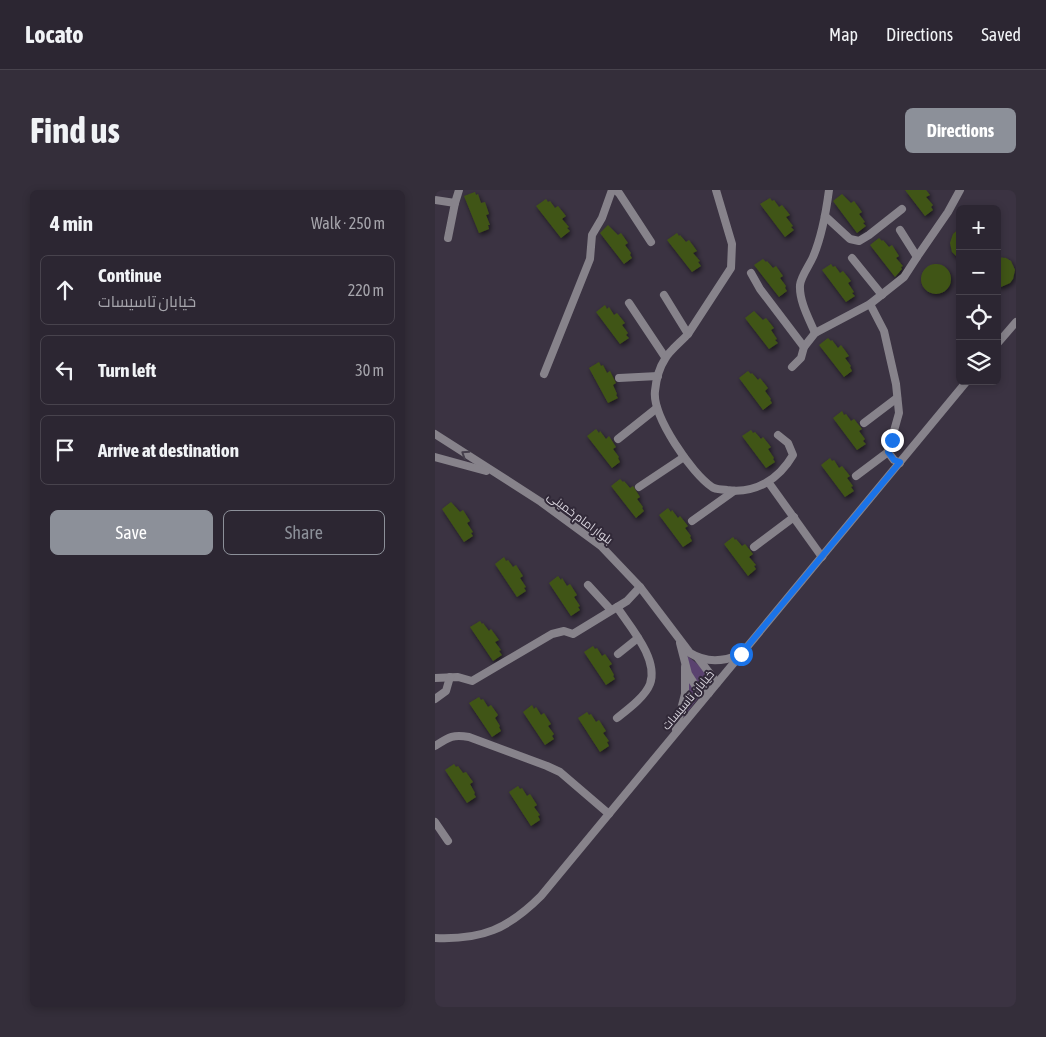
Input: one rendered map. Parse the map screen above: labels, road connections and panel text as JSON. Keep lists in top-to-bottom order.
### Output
{
  "streets": {
    "street": ["بلوار امام خمینی", "خیابان تاسیسات"]
  },
  "page": {
    "header": "Locato",
    "nav": ["Map", "Directions", "Saved"],
    "buttons": [
      "Directions",
      ["Save", "Share"]
    ],
    "title": "Find us",
    "heading": ["4 min", "Walk · 250 m"],
    "map_buttons": ["+", "−"],
    "list": [
      ["Continue", "خیابان تاسیسات", "220 m"],
      ["Turn left", "30 m"],
      "Arrive at destination"
    ]
  }
}
